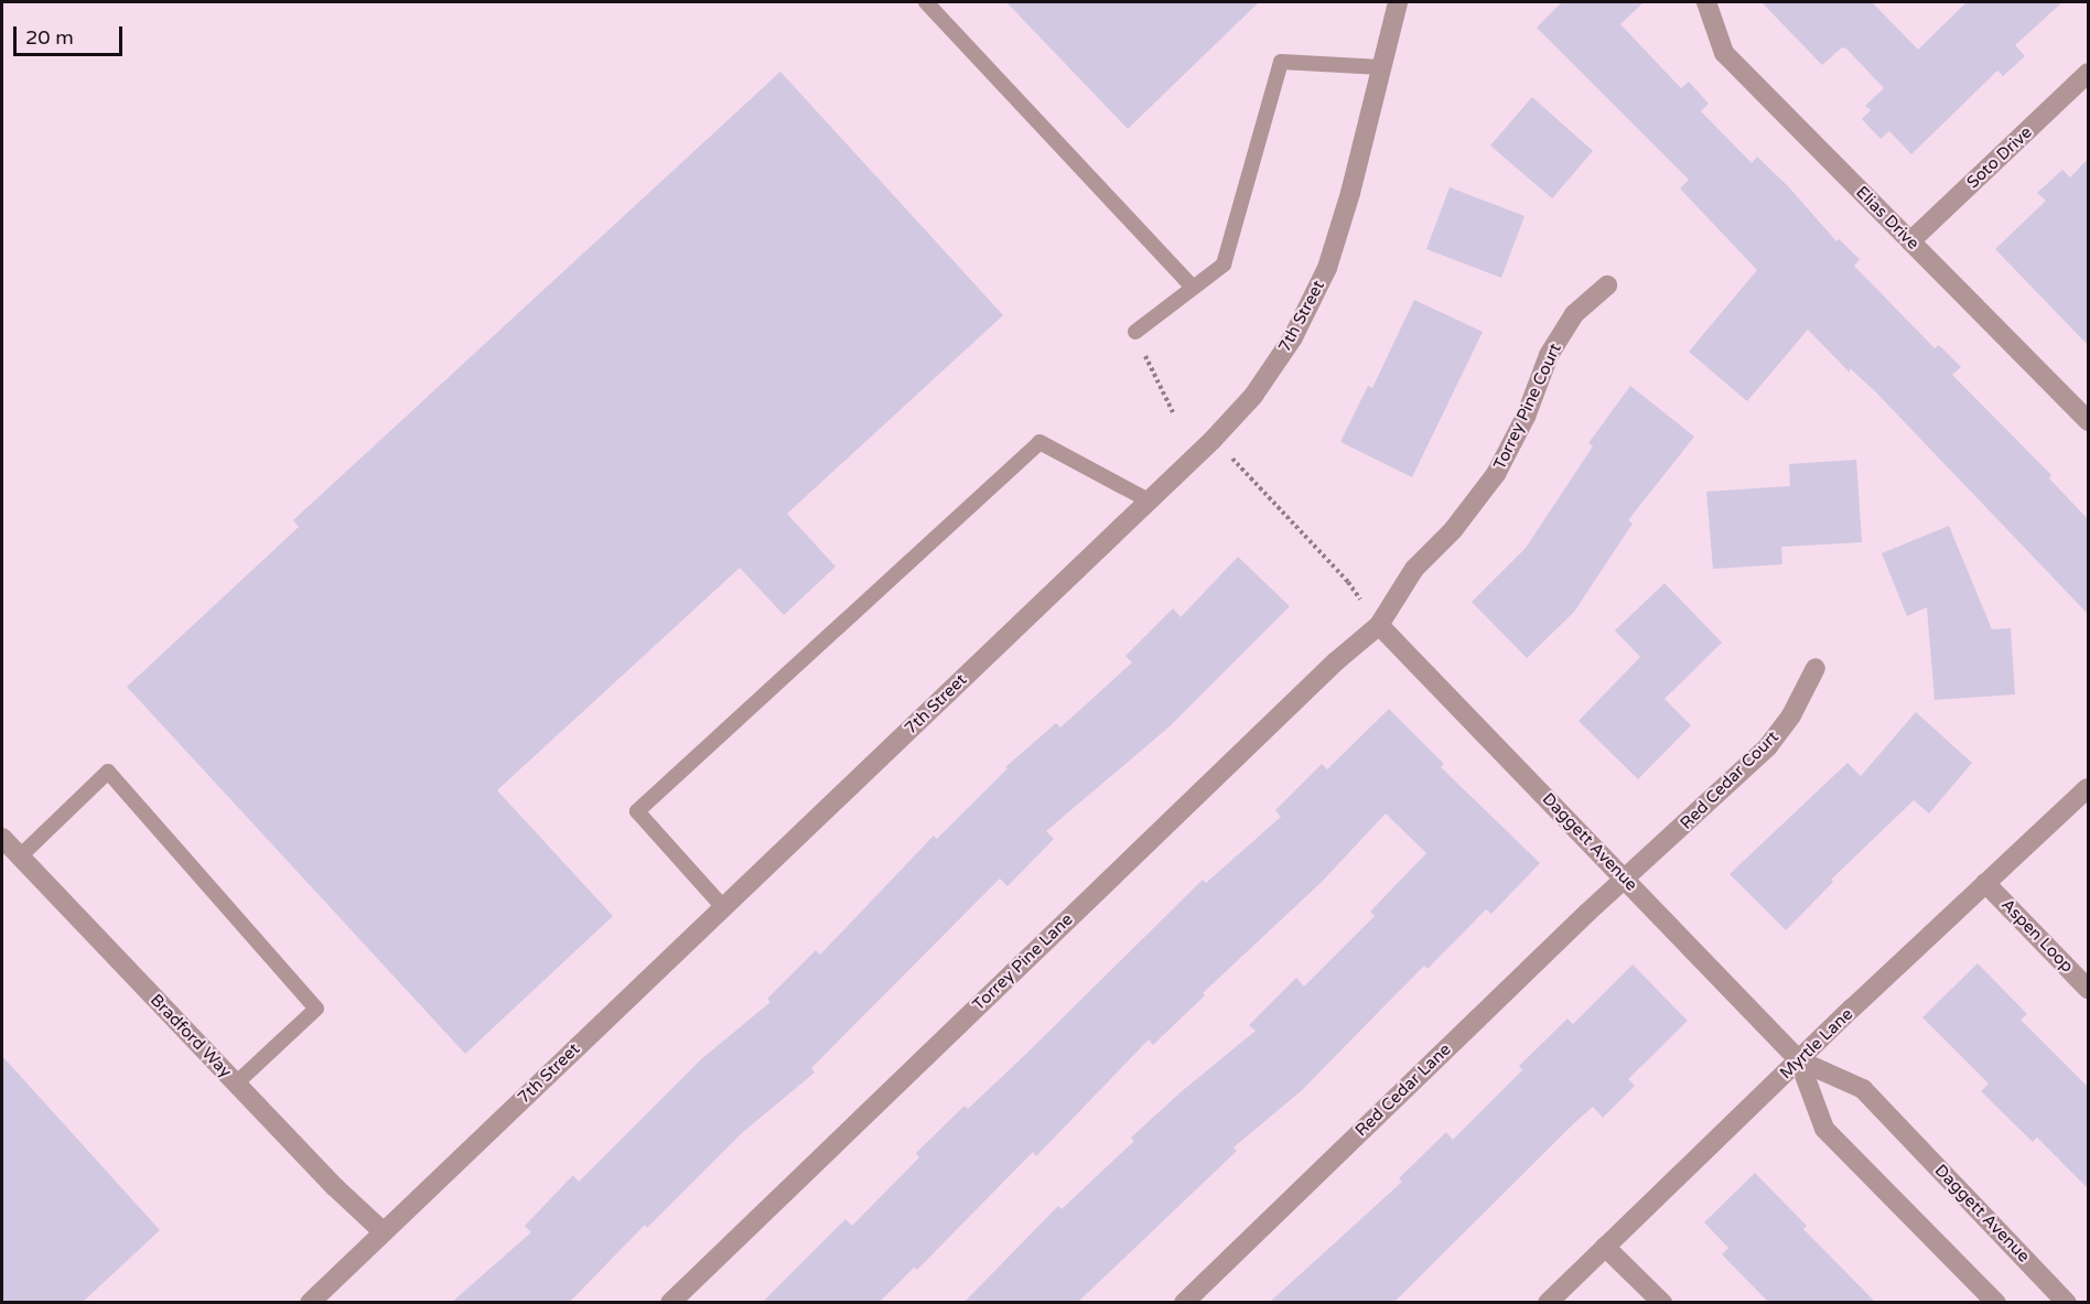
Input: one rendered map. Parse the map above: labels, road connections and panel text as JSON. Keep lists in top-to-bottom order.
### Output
{
  "streets": {
    "street": [
      "Soto Drive",
      "Elias Drive",
      "7th Street",
      "Torrey Pine Court",
      "Red Cedar Court",
      "Daggett Avenue",
      "Aspen Loop",
      "Torrey Pine Lane",
      "Bradford Way",
      "Myrtle Lane",
      "Red Cedar Lane"
    ]
  },
  "crossings": [
    ["Soto Drive", "Elias Drive"],
    ["7th Street", "Bradford Way"],
    ["Torrey Pine Court", "Daggett Avenue"],
    ["Torrey Pine Court", "Torrey Pine Lane"],
    ["Red Cedar Court", "Daggett Avenue"],
    ["Red Cedar Court", "Red Cedar Lane"],
    ["Daggett Avenue", "Torrey Pine Lane"],
    ["Daggett Avenue", "Myrtle Lane"],
    ["Daggett Avenue", "Red Cedar Lane"],
    ["Aspen Loop", "Myrtle Lane"]
  ],
  "scale_bar": "20 m"
}
